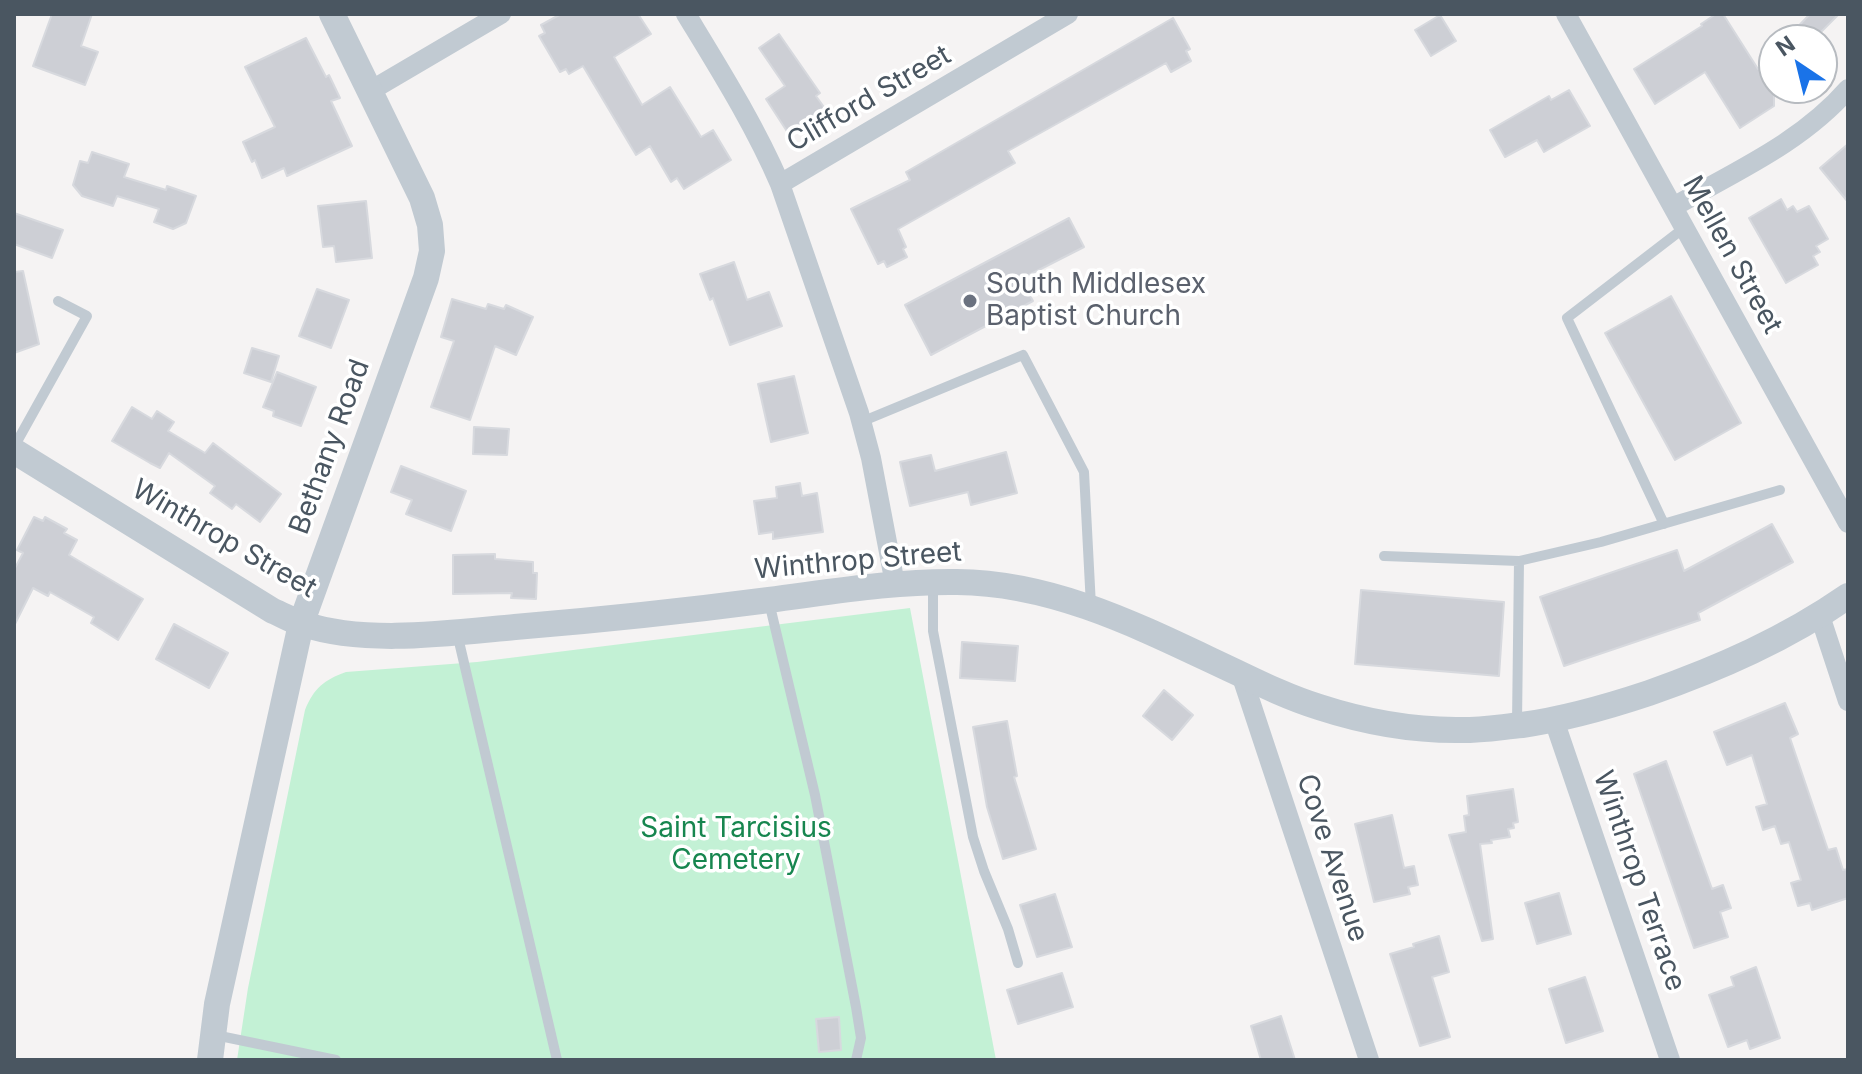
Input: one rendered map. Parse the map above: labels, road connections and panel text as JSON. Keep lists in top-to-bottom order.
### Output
{
  "streets": {
    "street": [
      "Clifford Street",
      "Mellen Street",
      "Bethany Road",
      "Winthrop Street",
      "Cove Avenue",
      "Winthrop Terrace"
    ]
  },
  "crossings": [
    ["Bethany Road", "Winthrop Street"],
    ["Winthrop Street", "Cove Avenue"],
    ["Winthrop Street", "Winthrop Terrace"]
  ],
  "parks": ["Saint Tarcisius Cemetery"],
  "places": ["South Middlesex Baptist Church"],
  "north": "top left"
}
